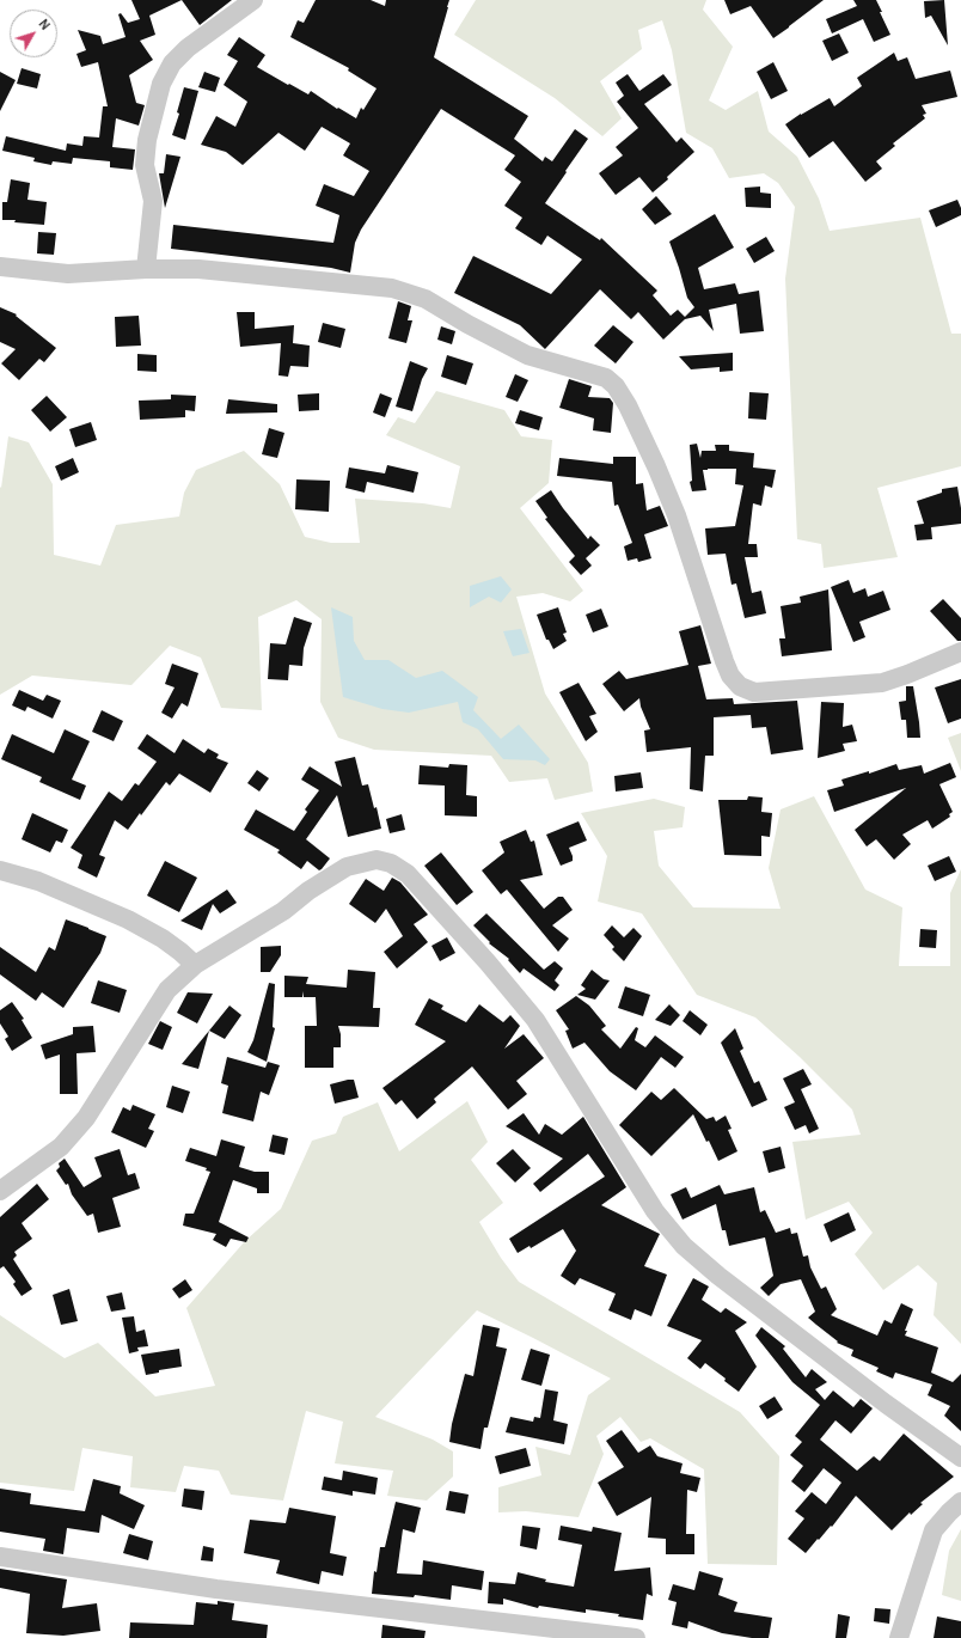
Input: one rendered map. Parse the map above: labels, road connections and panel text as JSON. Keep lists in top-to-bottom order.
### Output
{
  "north": "top right"
}
